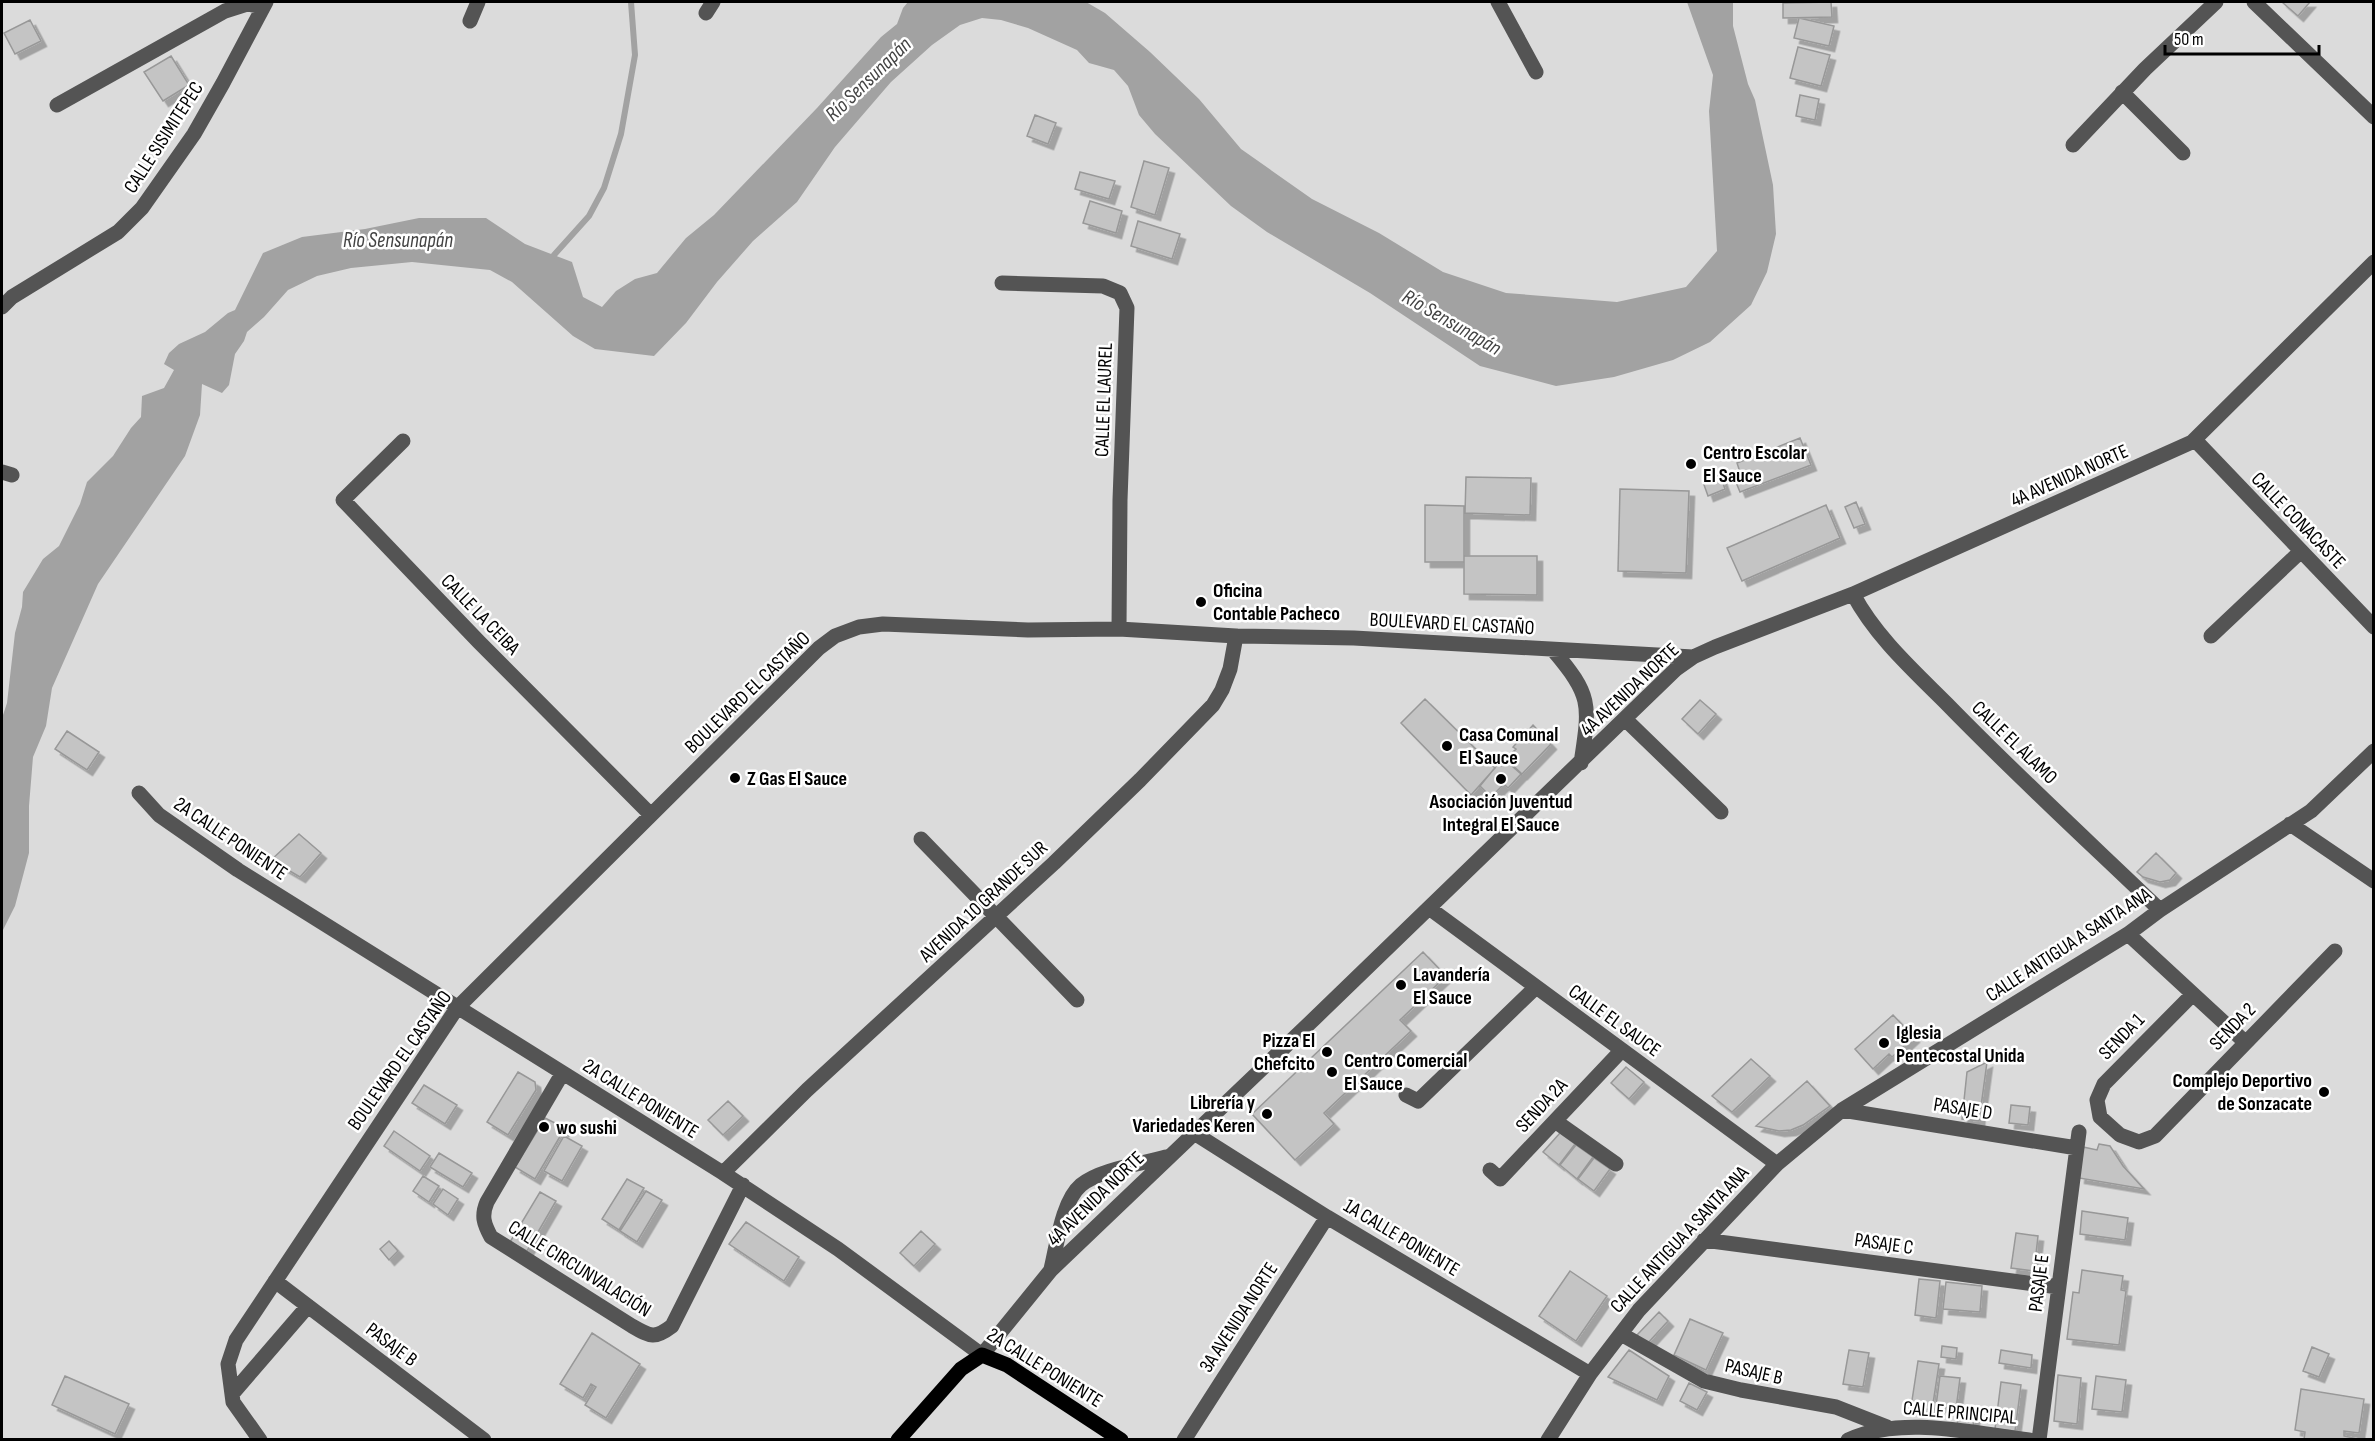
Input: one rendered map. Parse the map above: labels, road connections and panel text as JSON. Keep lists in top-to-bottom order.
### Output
{
  "streets": {
    "main road": ["4A AVENIDA NORTE", "2A CALLE PONIENTE"],
    "street": [
      "CALLE SISIMITEPEC",
      "CALLE EL LAUREL",
      "CALLE CONACASTE",
      "CALLE LA CEIBA",
      "BOULEVARD EL CASTAÑO",
      "CALLE EL ÁLAMO",
      "AVENIDA 10 GRANDE SUR",
      "CALLE ANTIGUA A SANTA ANA",
      "CALLE EL SAUCE",
      "SENDA 2",
      "SENDA 1",
      "SENDA 2A",
      "PASAJE D",
      "1A CALLE PONIENTE",
      "PASAJE C",
      "CALLE CIRCUNVALACIÓN",
      "PASAJE E",
      "3A AVENIDA NORTE",
      "PASAJE B",
      "CALLE PRINCIPAL"
    ]
  },
  "crossings": [
    ["CALLE EL LAUREL", "BOULEVARD EL CASTAÑO"],
    ["4A AVENIDA NORTE", "CALLE CONACASTE"],
    ["4A AVENIDA NORTE", "BOULEVARD EL CASTAÑO"],
    ["4A AVENIDA NORTE", "CALLE EL ÁLAMO"],
    ["4A AVENIDA NORTE", "2A CALLE PONIENTE"],
    ["4A AVENIDA NORTE", "CALLE EL SAUCE"],
    ["4A AVENIDA NORTE", "1A CALLE PONIENTE"],
    ["CALLE LA CEIBA", "BOULEVARD EL CASTAÑO"],
    ["BOULEVARD EL CASTAÑO", "2A CALLE PONIENTE"],
    ["BOULEVARD EL CASTAÑO", "AVENIDA 10 GRANDE SUR"],
    ["BOULEVARD EL CASTAÑO", "PASAJE B"],
    ["CALLE EL ÁLAMO", "CALLE ANTIGUA A SANTA ANA"],
    ["2A CALLE PONIENTE", "AVENIDA 10 GRANDE SUR"],
    ["2A CALLE PONIENTE", "CALLE CIRCUNVALACIÓN"],
    ["CALLE ANTIGUA A SANTA ANA", "CALLE EL SAUCE"],
    ["CALLE ANTIGUA A SANTA ANA", "PASAJE D"],
    ["CALLE ANTIGUA A SANTA ANA", "1A CALLE PONIENTE"],
    ["CALLE ANTIGUA A SANTA ANA", "PASAJE C"],
    ["CALLE ANTIGUA A SANTA ANA", "PASAJE B"],
    ["CALLE EL SAUCE", "SENDA 2A"],
    ["SENDA 2", "SENDA 1"],
    ["PASAJE D", "PASAJE E"],
    ["1A CALLE PONIENTE", "3A AVENIDA NORTE"],
    ["PASAJE C", "PASAJE E"],
    ["PASAJE B", "CALLE PRINCIPAL"]
  ],
  "water": ["Río Sensunapán"],
  "places": [
    "Centro Escolar El Sauce",
    "Oficina Contable Pacheco",
    "Casa Comunal El Sauce",
    "Z Gas El Sauce",
    "Asociación Juventud Integral El Sauce",
    "Lavandería El Sauce",
    "Iglesia Pentecostal Unida",
    "Pizza El Chefcito",
    "Centro Comercial El Sauce",
    "Complejo Deportivo de Sonzacate",
    "Librería y Variedades Keren",
    "wo sushi"
  ],
  "scale_bar": "50 m"
}
